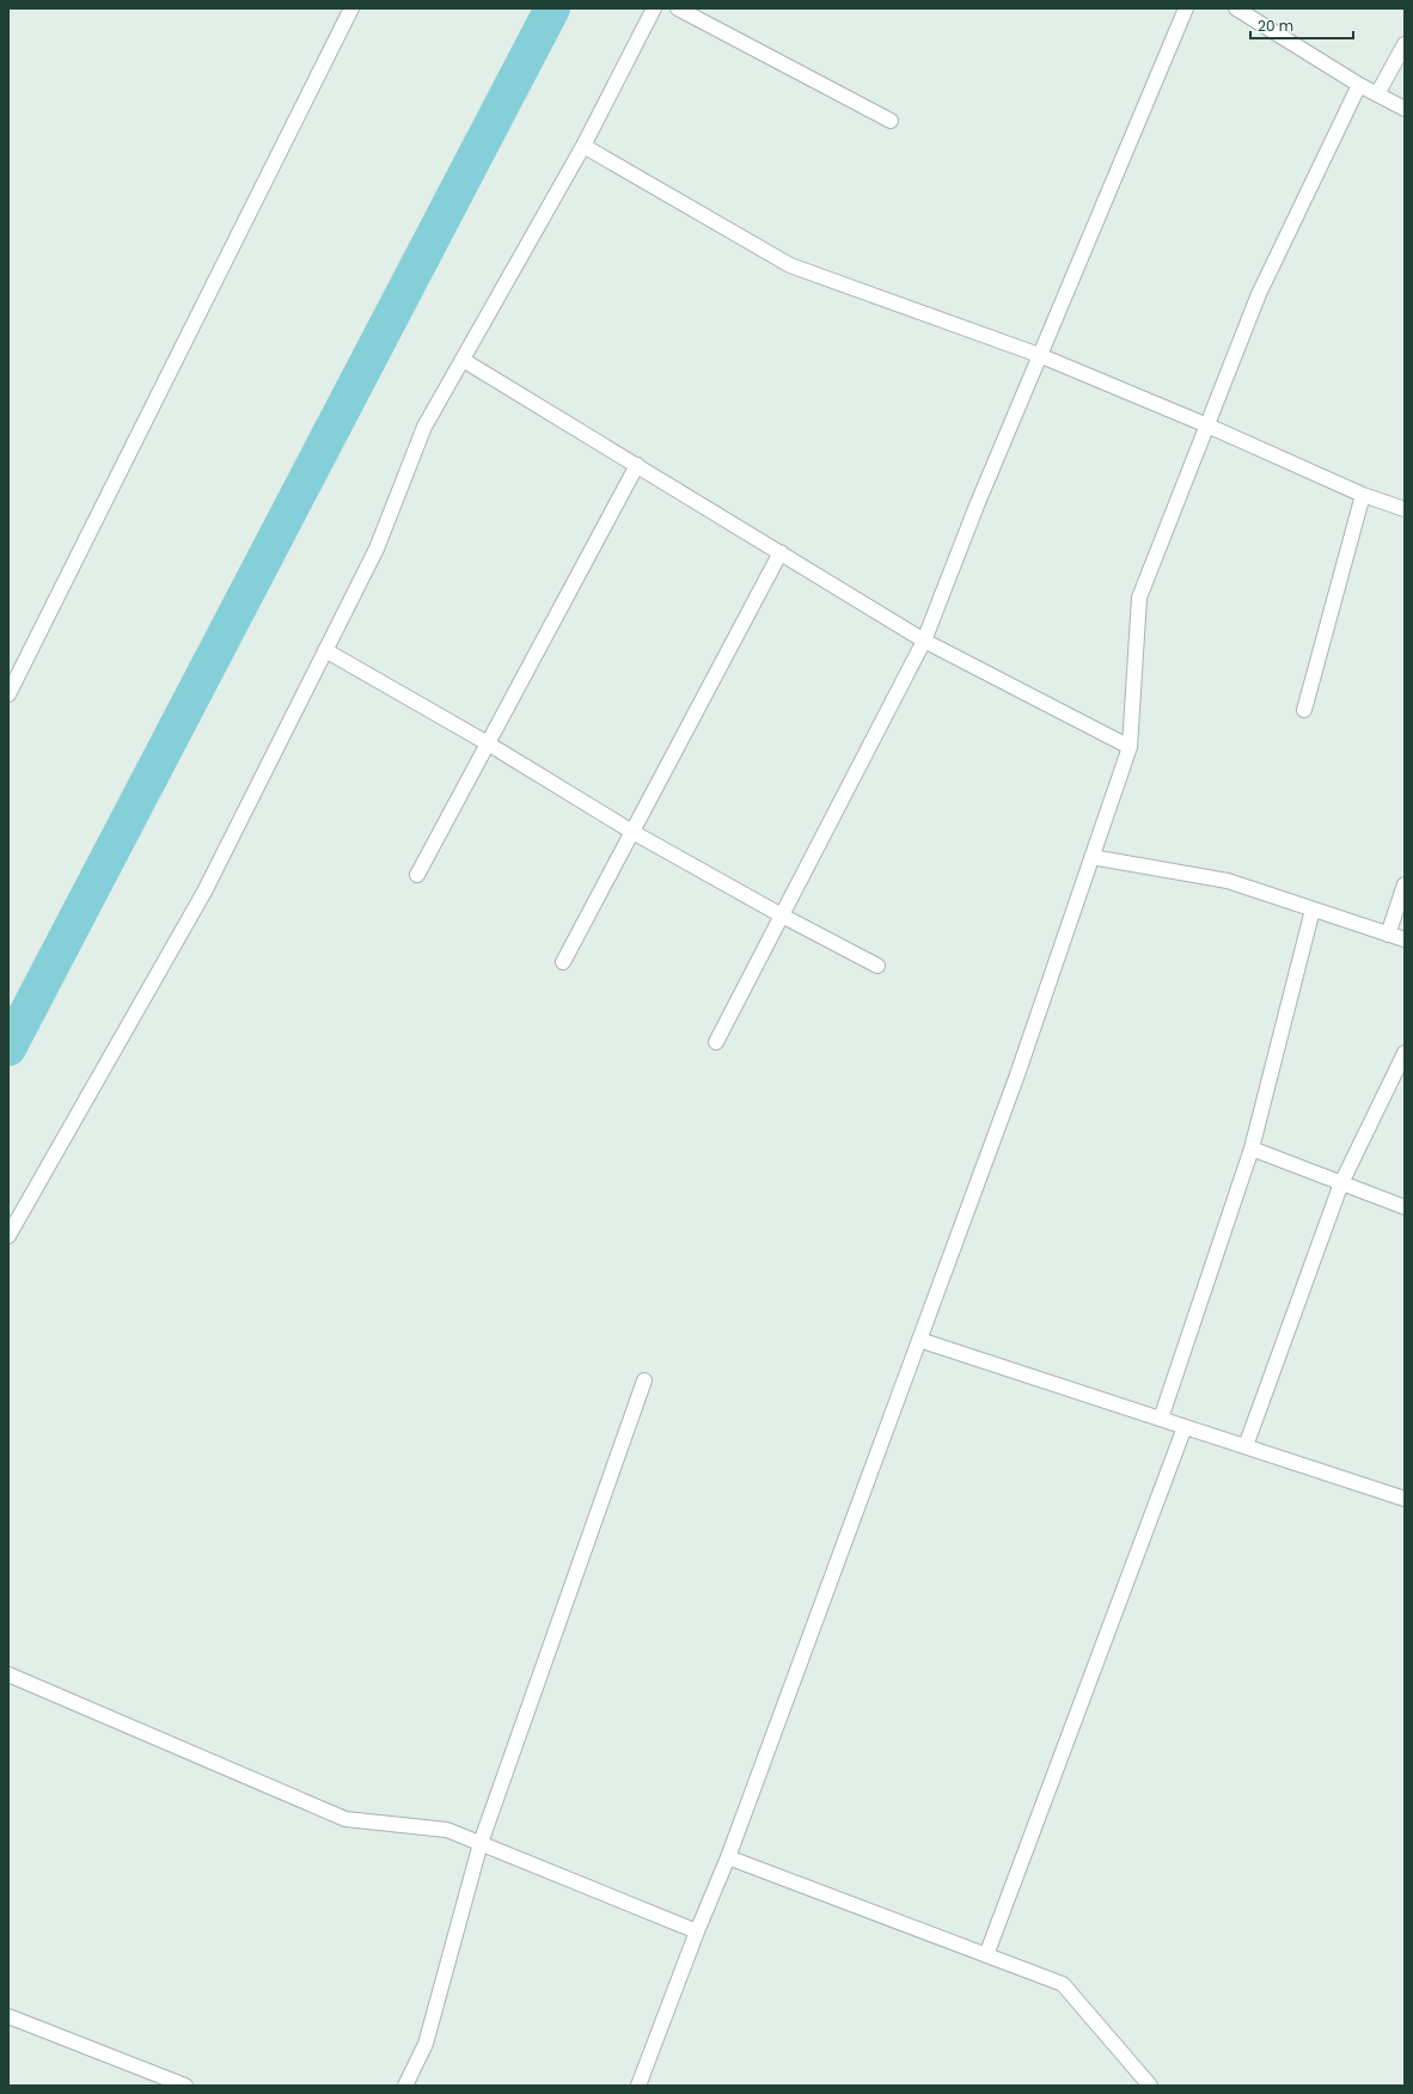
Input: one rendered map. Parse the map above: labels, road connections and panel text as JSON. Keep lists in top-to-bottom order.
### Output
{
  "scale_bar": "20 m"
}
